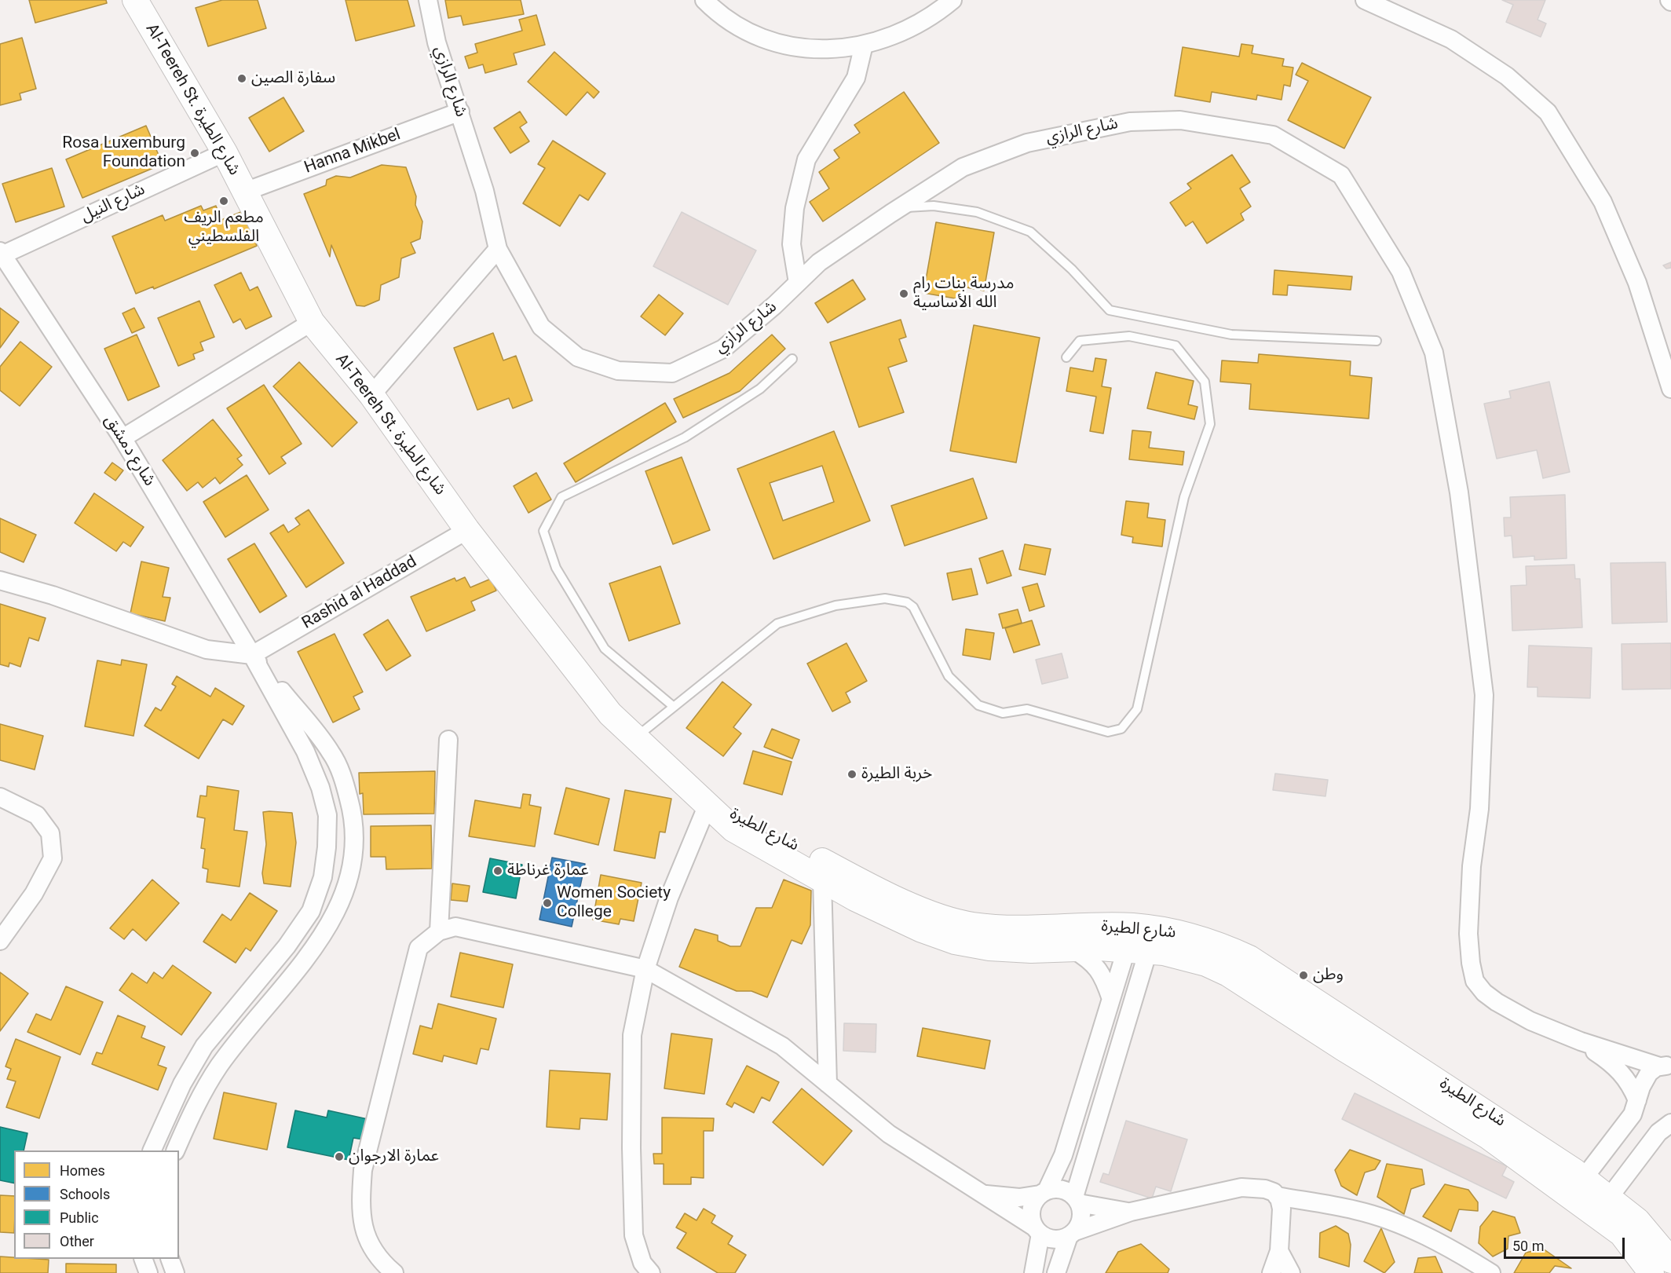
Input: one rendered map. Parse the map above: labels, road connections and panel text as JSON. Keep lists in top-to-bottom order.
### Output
{
  "streets": {
    "main road": ["Al-Teereh St. شارع الطيرة", "شارع الطيرة"],
    "street": [
      "شارع الرازي",
      "Hanna Mikbel",
      "شارع النيل",
      "شارع دمشق",
      "Rashid al Haddad"
    ]
  },
  "crossings": [
    ["شارع الرازي", "Hanna Mikbel"],
    ["Al-Teereh St. شارع الطيرة", "Hanna Mikbel"],
    ["Al-Teereh St. شارع الطيرة", "شارع النيل"],
    ["Al-Teereh St. شارع الطيرة", "Rashid al Haddad"],
    ["Al-Teereh St. شارع الطيرة", "شارع الطيرة"],
    ["شارع النيل", "شارع دمشق"],
    ["شارع دمشق", "Rashid al Haddad"]
  ],
  "places": [
    "سفارة الصين",
    "Rosa Luxemburg Foundation",
    "مطعم الريف الفلسطيني",
    "مدرسة بنات رام الله الأساسية",
    "خربة الطيرة",
    "عمارة غرناطة",
    "Women Society College",
    "وطن",
    "عمارة الارجوان"
  ],
  "legend": [
    "Homes",
    "Schools",
    "Public",
    "Other"
  ],
  "scale_bar": "50 m"
}
